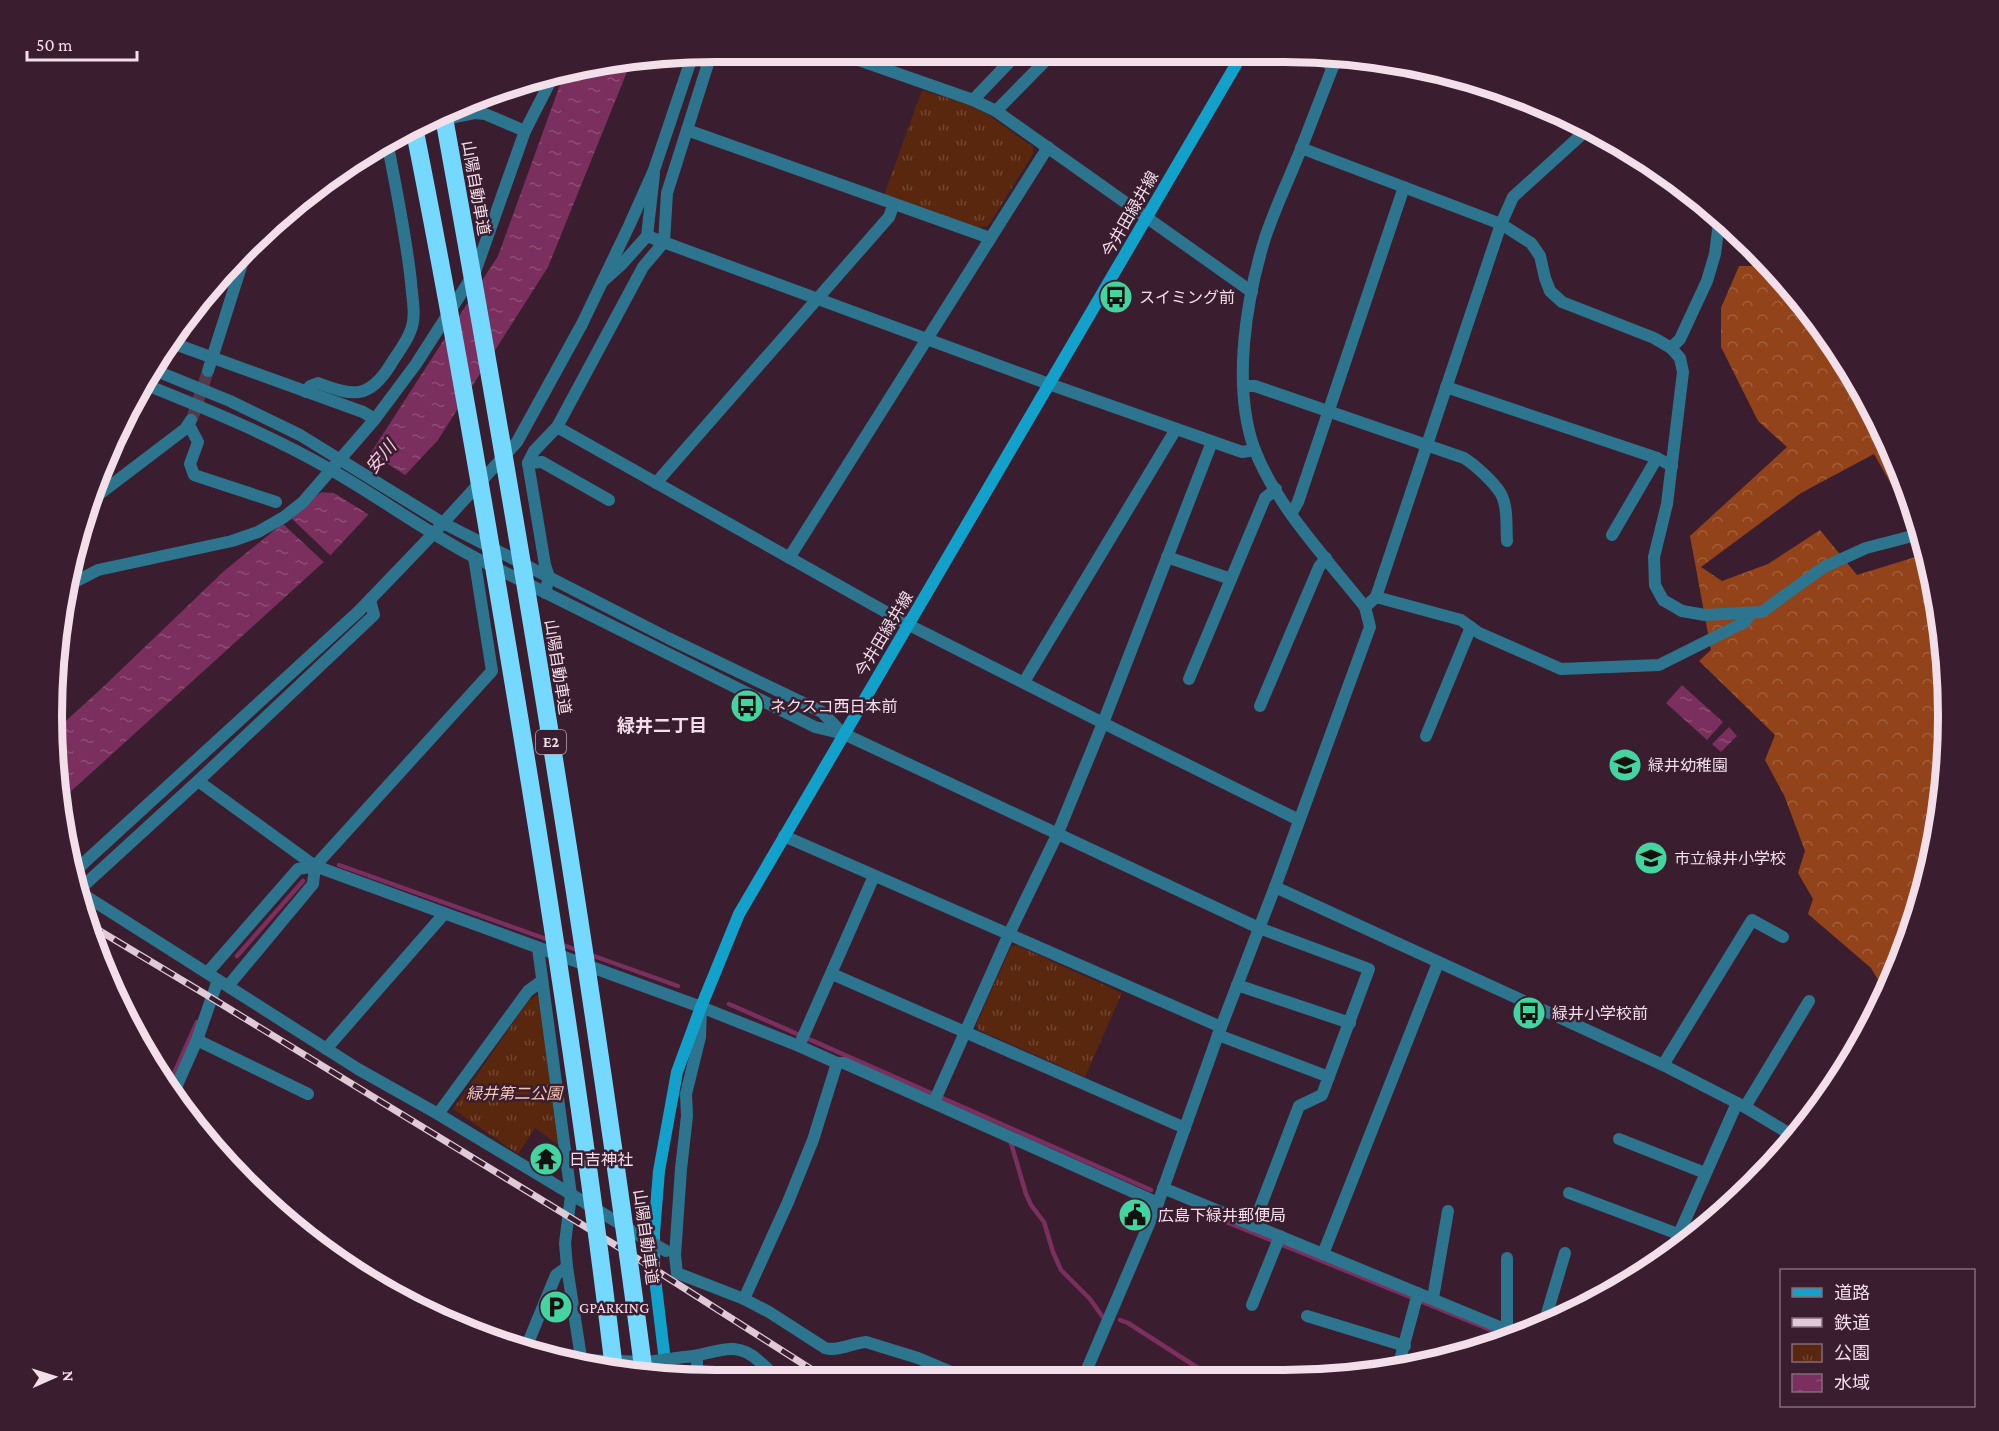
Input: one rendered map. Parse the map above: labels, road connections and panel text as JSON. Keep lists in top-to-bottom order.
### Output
{
  "streets": {
    "highway": ["山陽自動車道", "E2"],
    "main road": ["今井田緑井線"]
  },
  "districts": ["緑井二丁目"],
  "water": ["安川"],
  "parks": ["緑井第二公園"],
  "places": {
    "bus stop": ["スイミング前", "ネクスコ西日本前", "緑井小学校前"],
    "school or university": ["緑井幼稚園", "市立緑井小学校"],
    "temple": ["日吉神社"],
    "public building": ["広島下緑井郵便局"],
    "parking": ["GPARKING"]
  },
  "legend": [
    "道路",
    "鉄道",
    "公園",
    "水域"
  ],
  "scale_bar": "50 m",
  "north": "right"
}
